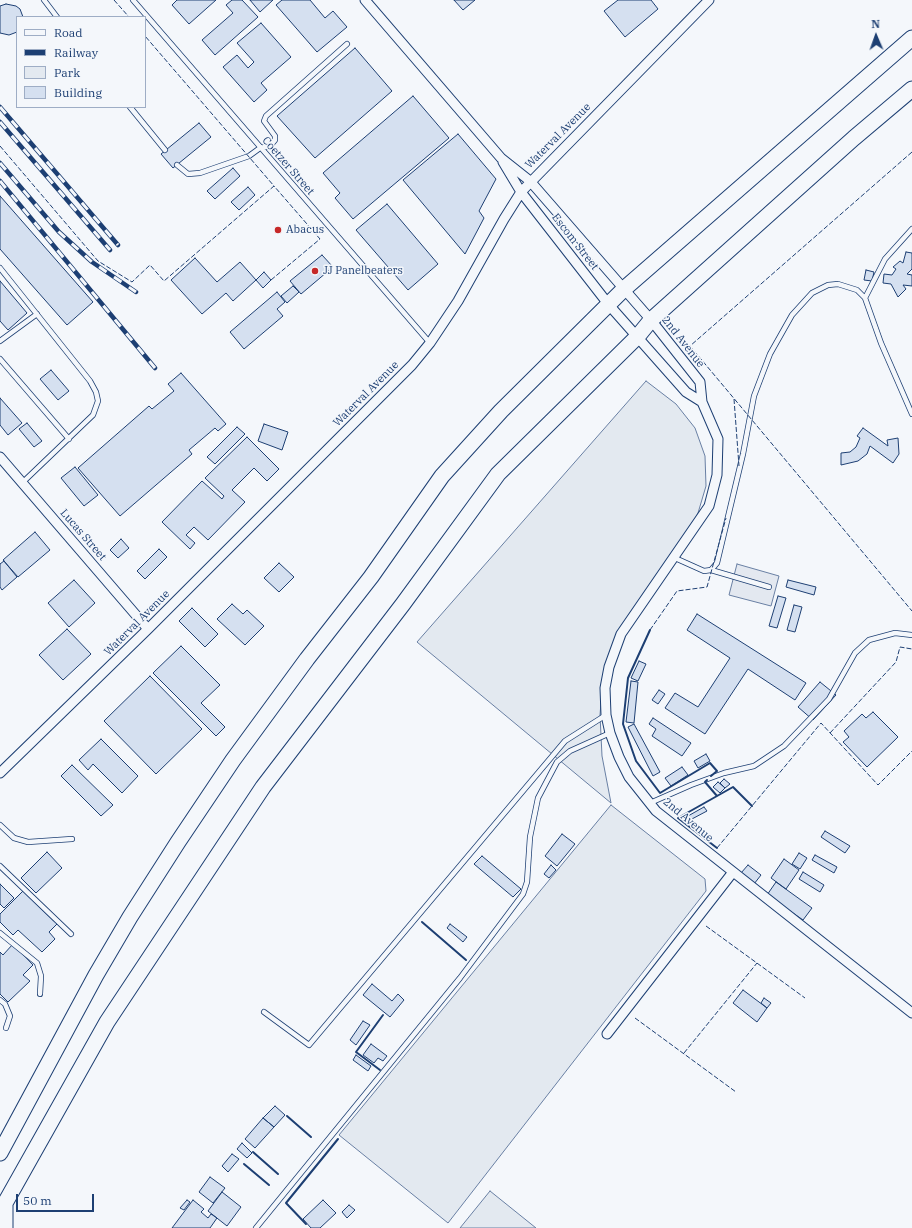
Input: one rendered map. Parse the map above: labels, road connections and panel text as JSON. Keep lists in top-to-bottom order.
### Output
{
  "streets": {
    "street": [
      "Waterval Avenue",
      "Escom Street",
      "2nd Avenue",
      "Lucas Street"
    ],
    "lane": ["Coetzer Street"]
  },
  "crossings": [
    ["Waterval Avenue", "Coetzer Street"],
    ["Waterval Avenue", "Escom Street"],
    ["Waterval Avenue", "Lucas Street"],
    ["Escom Street", "2nd Avenue"]
  ],
  "places": ["Abacus", "JJ Panelbeaters"],
  "legend": [
    "Road",
    "Railway",
    "Park",
    "Building"
  ],
  "scale_bar": "50 m",
  "north": "top"
}
